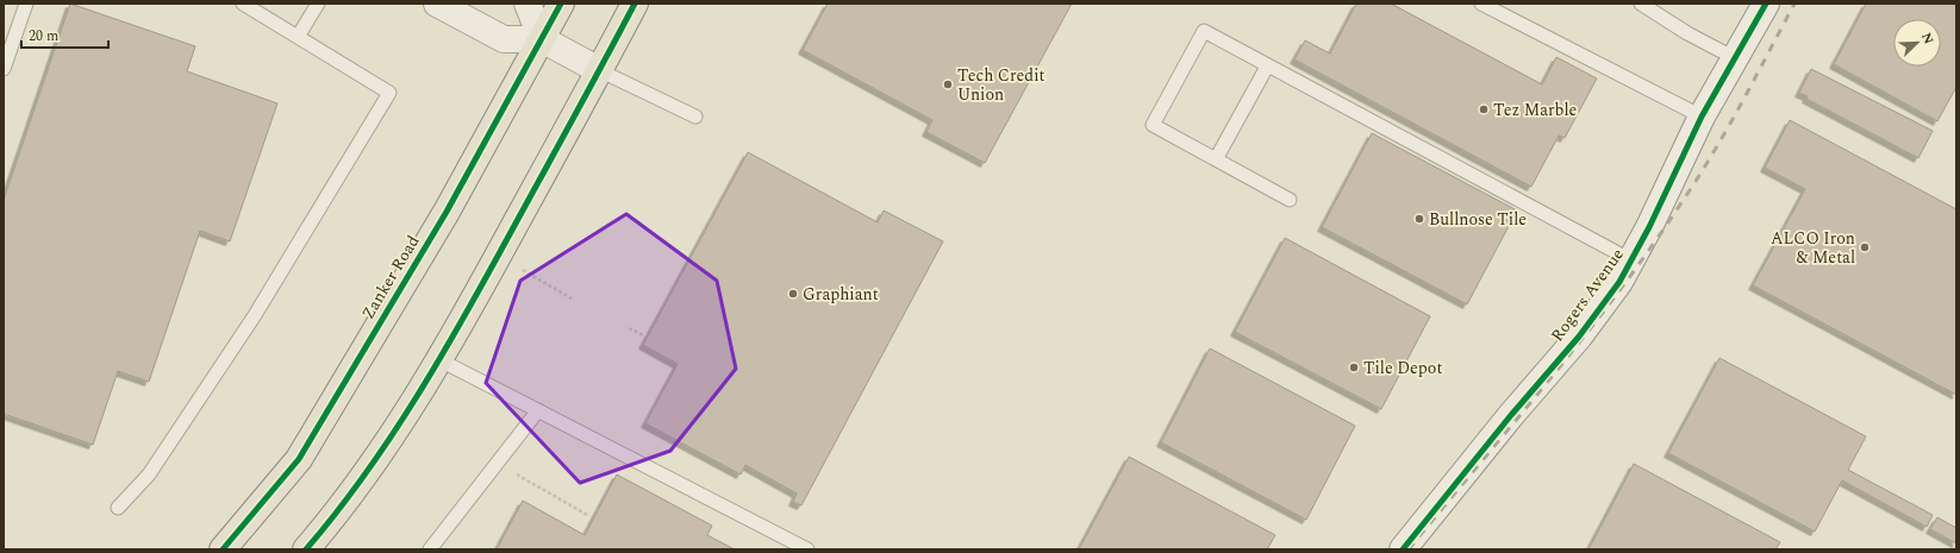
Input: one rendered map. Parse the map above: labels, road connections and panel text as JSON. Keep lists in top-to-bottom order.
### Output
{
  "streets": {
    "main road": ["Zanker Road"],
    "street": ["Rogers Avenue"]
  },
  "places": [
    "Tech Credit Union",
    "Tez Marble",
    "Bullnose Tile",
    "ALCO Iron & Metal",
    "Graphiant",
    "Tile Depot"
  ],
  "scale_bar": "20 m",
  "north": "top right"
}
